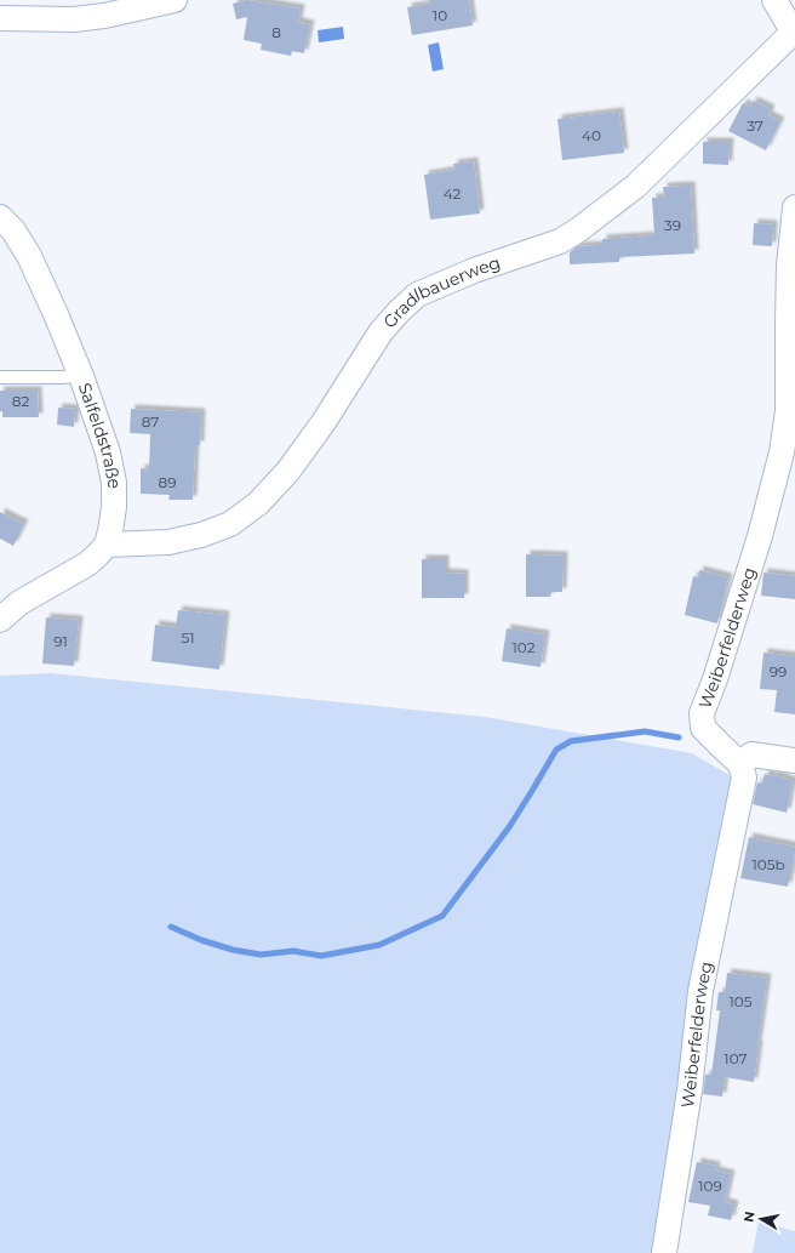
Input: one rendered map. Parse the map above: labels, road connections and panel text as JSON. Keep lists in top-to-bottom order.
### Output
{
  "streets": {
    "street": ["Gradlbauerweg", "Salfeldstraße", "Weiberfelderweg"]
  },
  "crossings": [
    ["Gradlbauerweg", "Salfeldstraße"]
  ],
  "house_numbers": [
    "10",
    "8",
    "37",
    "40",
    "42",
    "39",
    "82",
    "87",
    "89",
    "51",
    "91",
    "102",
    "99",
    "105b",
    "105",
    "107",
    "109"
  ],
  "north": "left"
}
